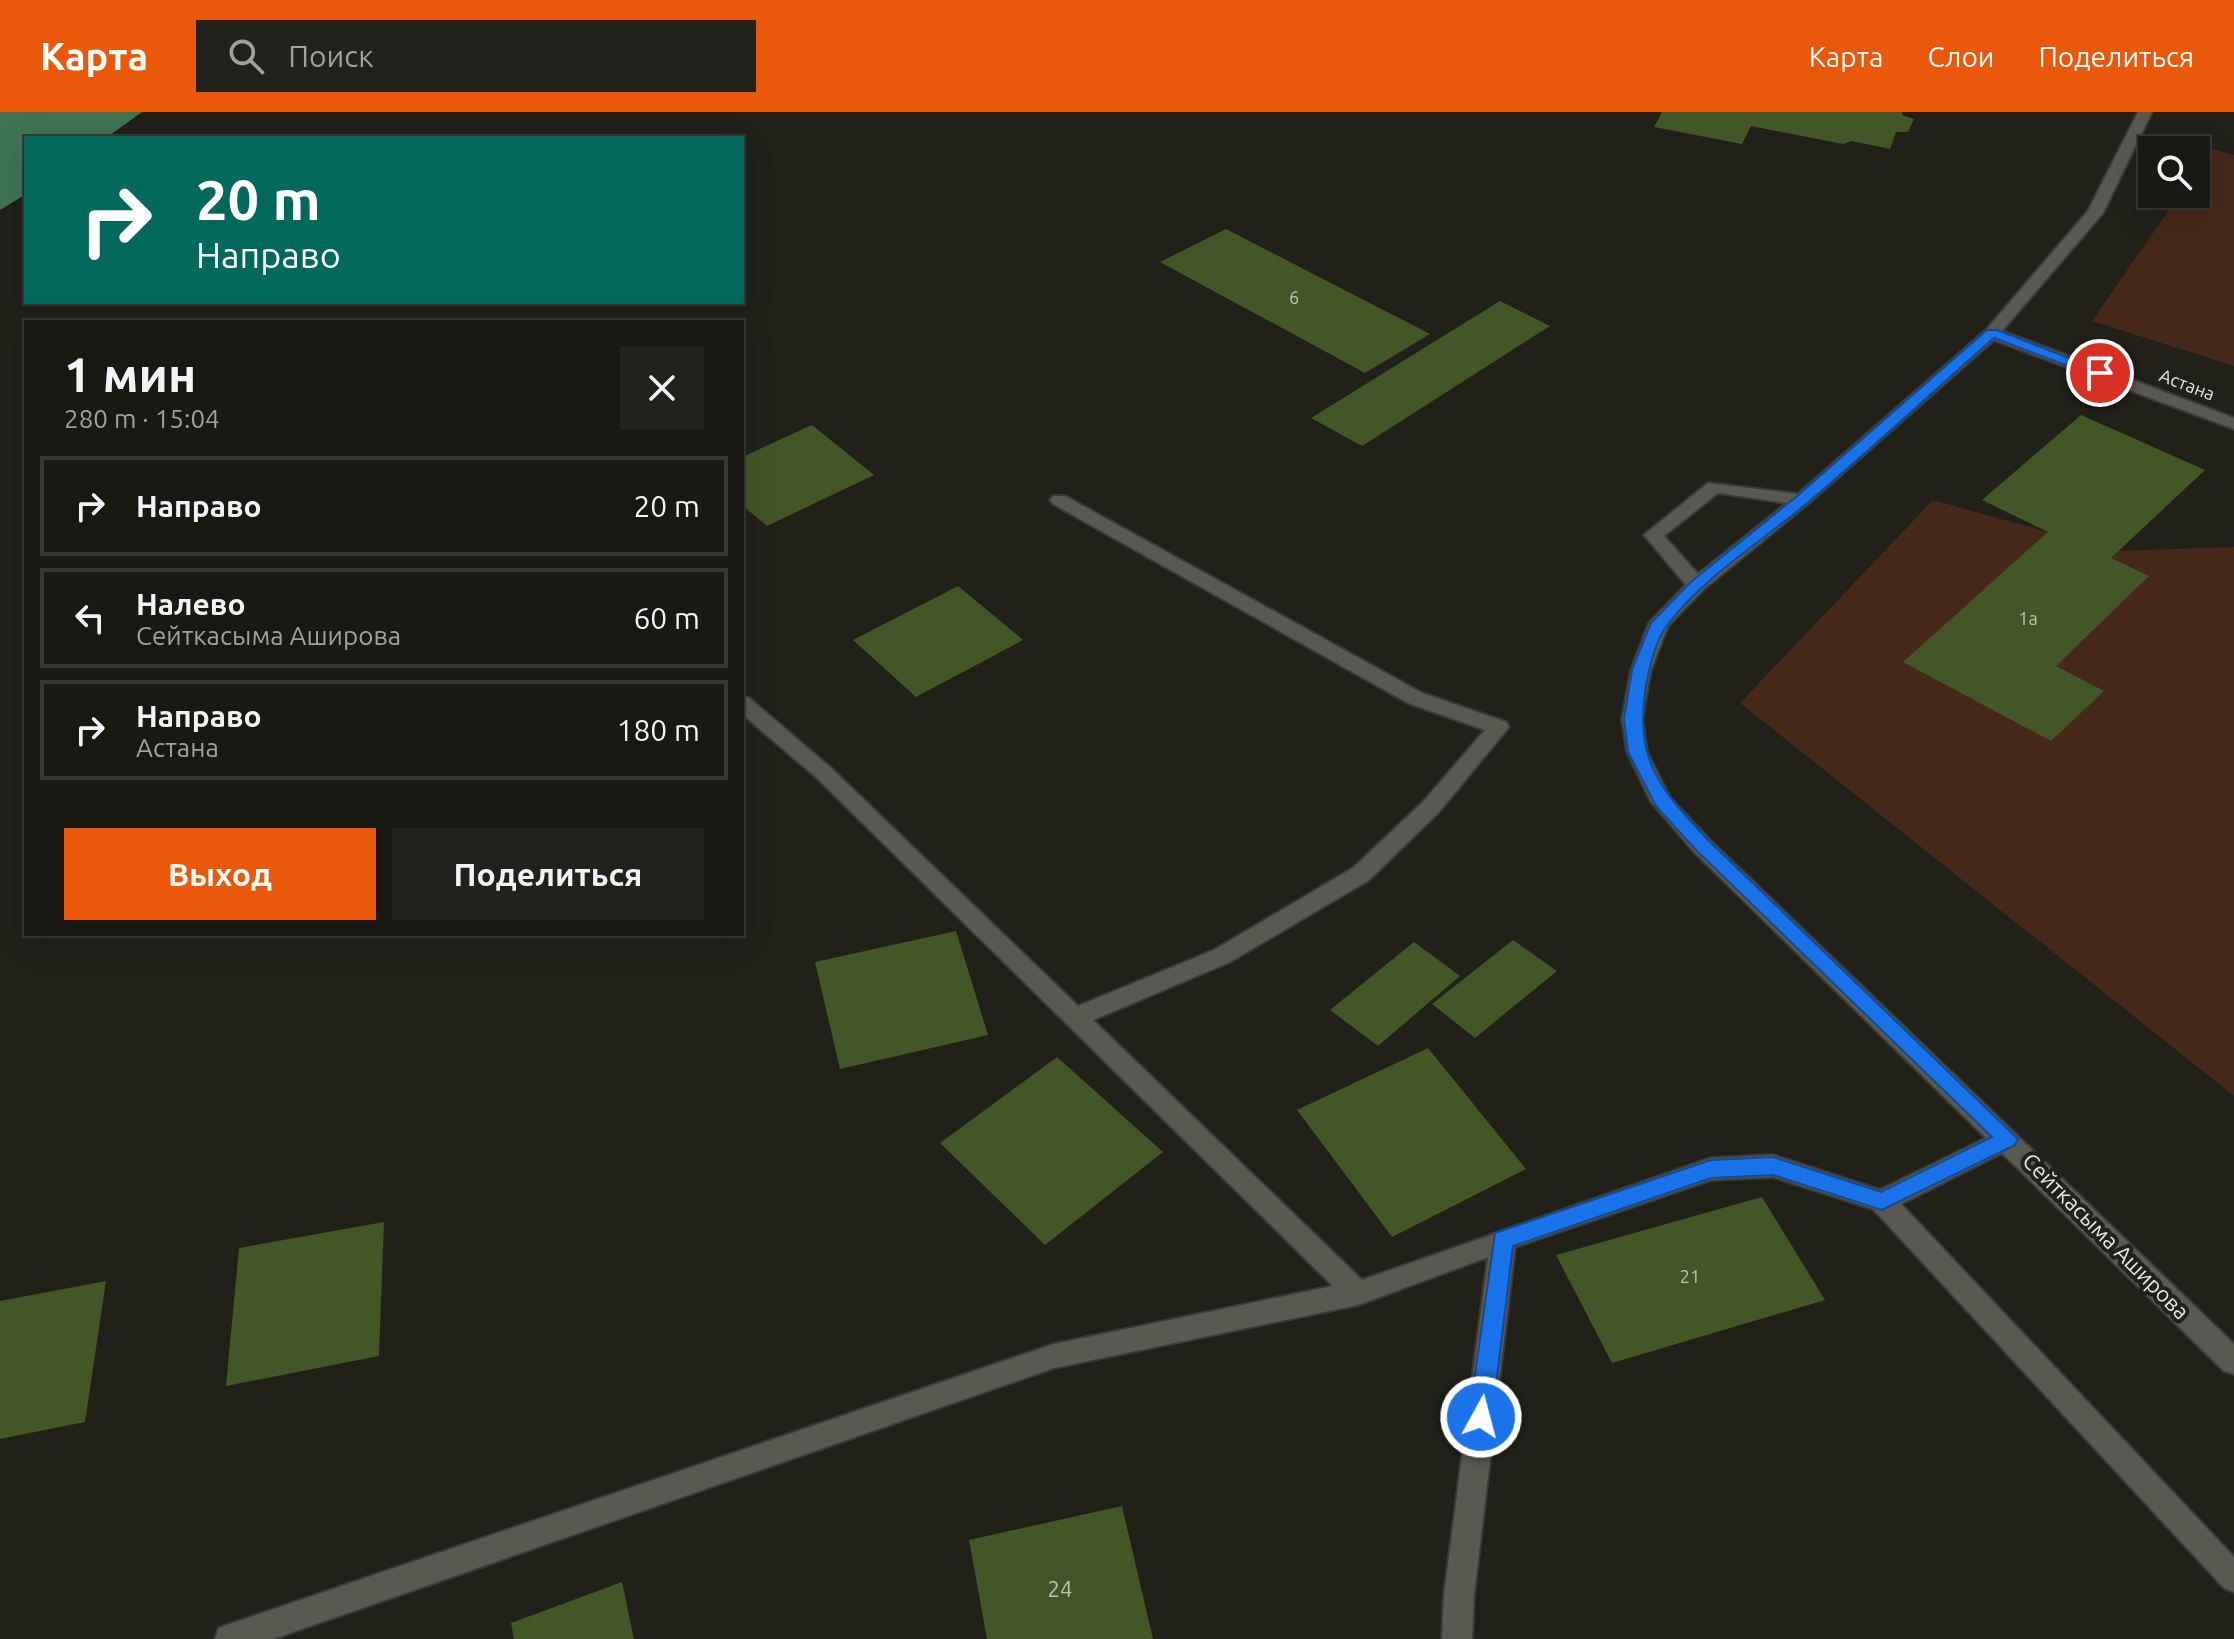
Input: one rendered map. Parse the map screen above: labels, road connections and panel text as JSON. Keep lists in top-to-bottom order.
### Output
{
  "streets": {
    "street": ["Астана", "Сейткасыма Аширова"]
  },
  "crossings": [
    ["Астана", "Сейткасыма Аширова"]
  ],
  "house_numbers": [
    "6",
    "1а",
    "21",
    "24"
  ],
  "page": {
    "header": "Карта",
    "search": "Поиск",
    "nav": ["Карта", "Слои", "Поделиться"],
    "turn": ["20 m", "Направо"],
    "heading": ["1 мин", "280 m · 15:04"],
    "list": [
      {
        "name": "Направо",
        "value": "20 m"
      },
      {
        "name": "Налево",
        "note": "Сейткасыма Аширова",
        "value": "60 m"
      },
      {
        "name": "Направо",
        "note": "Астана",
        "value": "180 m"
      }
    ],
    "buttons": ["Выход", "Поделиться"]
  }
}
